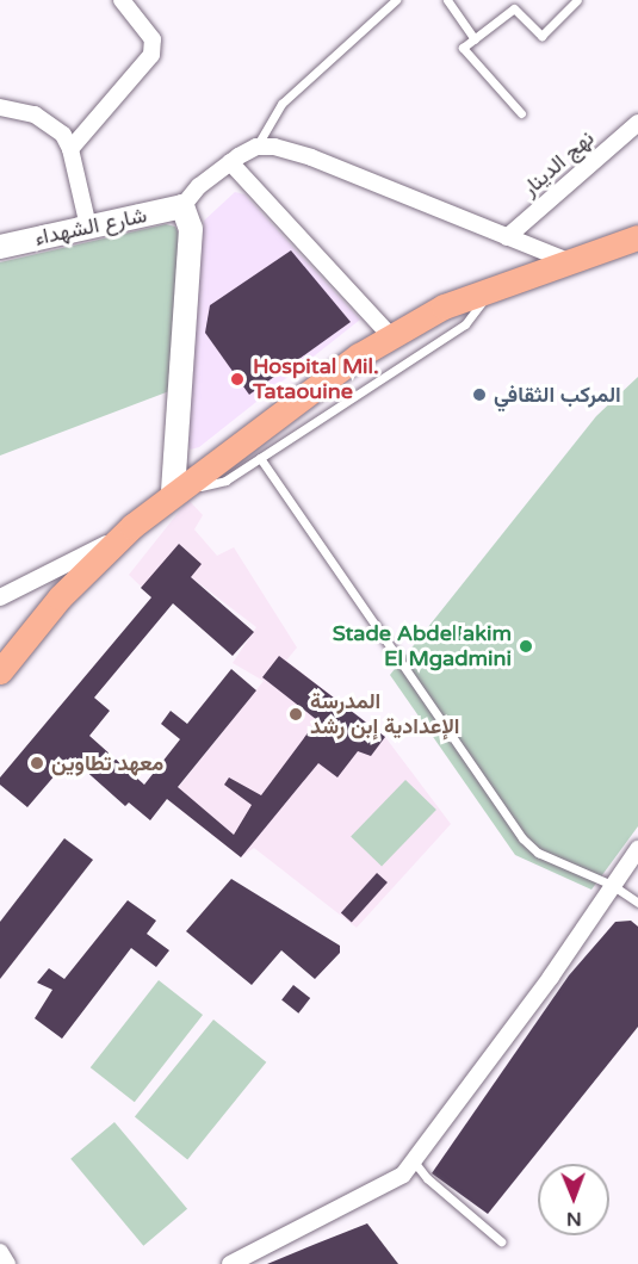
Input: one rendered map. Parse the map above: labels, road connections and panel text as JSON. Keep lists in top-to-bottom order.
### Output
{
  "streets": {
    "main road": ["شارع الشهداء"],
    "street": ["نهج الدينار"]
  },
  "places": [
    "Hospital Mil. Tataouine",
    "المركب الثقافي",
    "Stade Abdelاakim El Mgadmini",
    "المدرسة الإعدادية إبن رشد",
    "معهد تطاوين"
  ],
  "north": "bottom"
}
